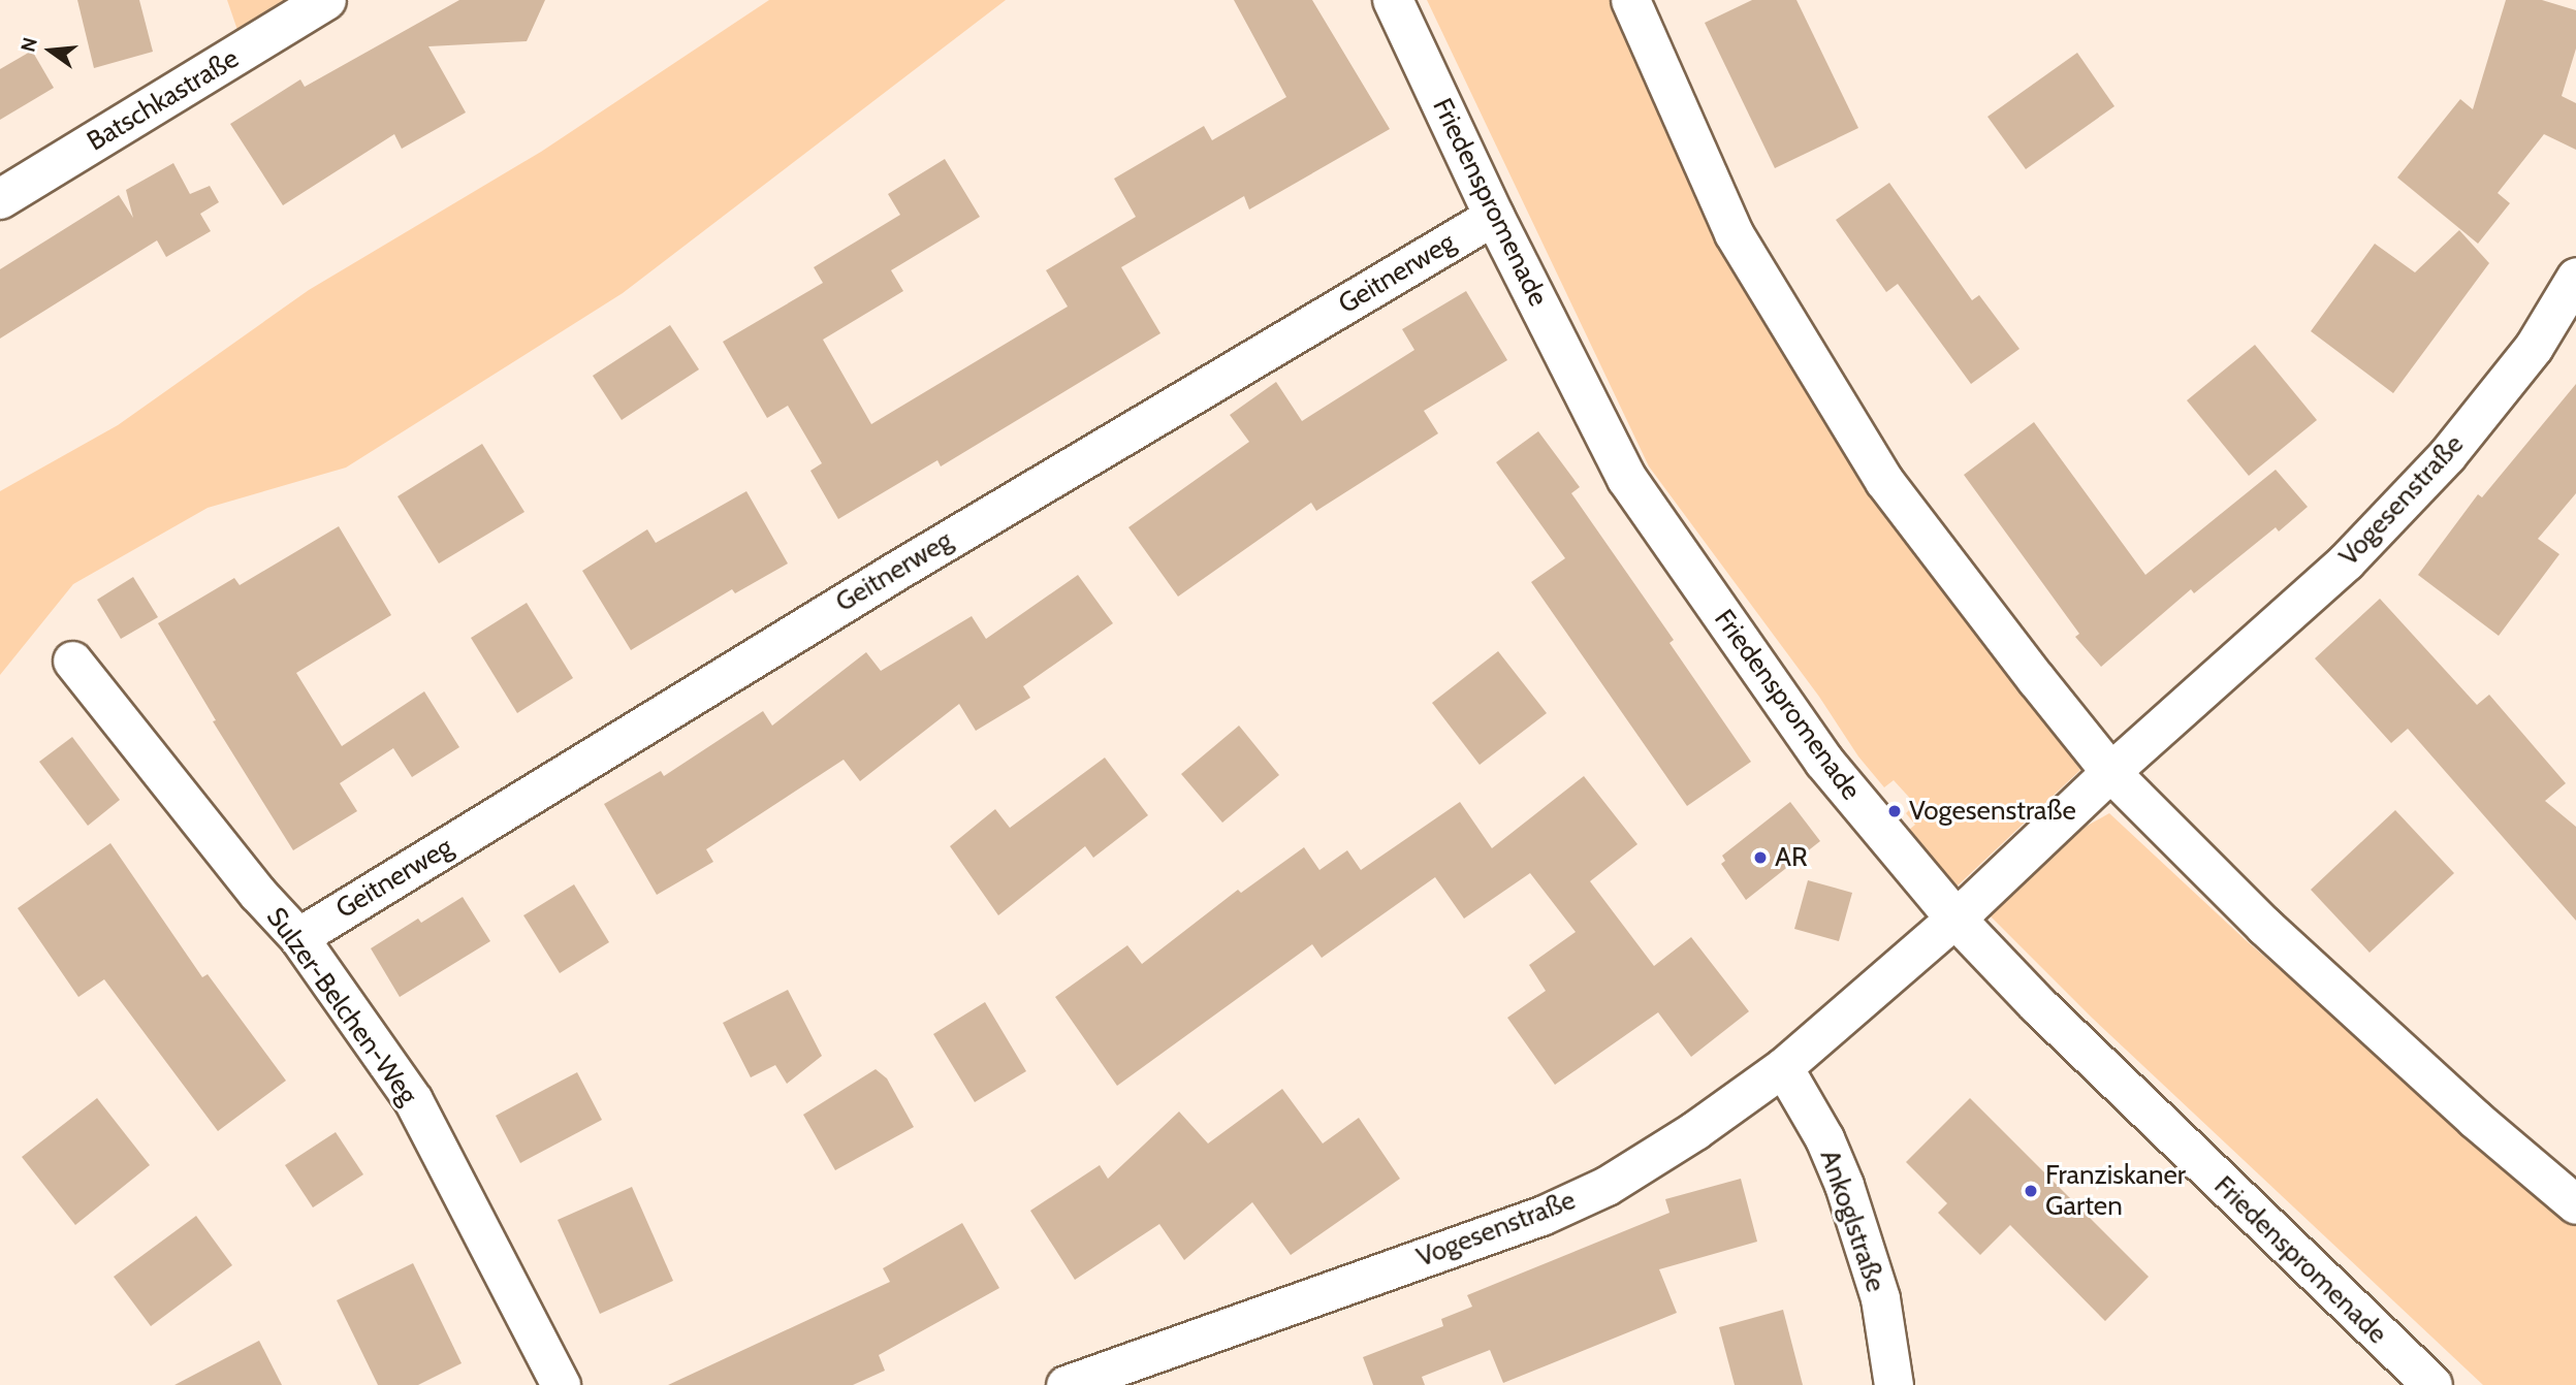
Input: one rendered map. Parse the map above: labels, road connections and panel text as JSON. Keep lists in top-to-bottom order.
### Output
{
  "streets": {
    "street": [
      "Batschkastraße",
      "Friedenspromenade",
      "Geitnerweg",
      "Vogesenstraße",
      "Sulzer-Belchen-Weg",
      "Ankoglstraße"
    ]
  },
  "crossings": [
    ["Friedenspromenade", "Geitnerweg"],
    ["Friedenspromenade", "Vogesenstraße"],
    ["Geitnerweg", "Sulzer-Belchen-Weg"],
    ["Vogesenstraße", "Ankoglstraße"]
  ],
  "places": ["Vogesenstraße", "AR", "Franziskaner Garten"],
  "north": "left"
}
